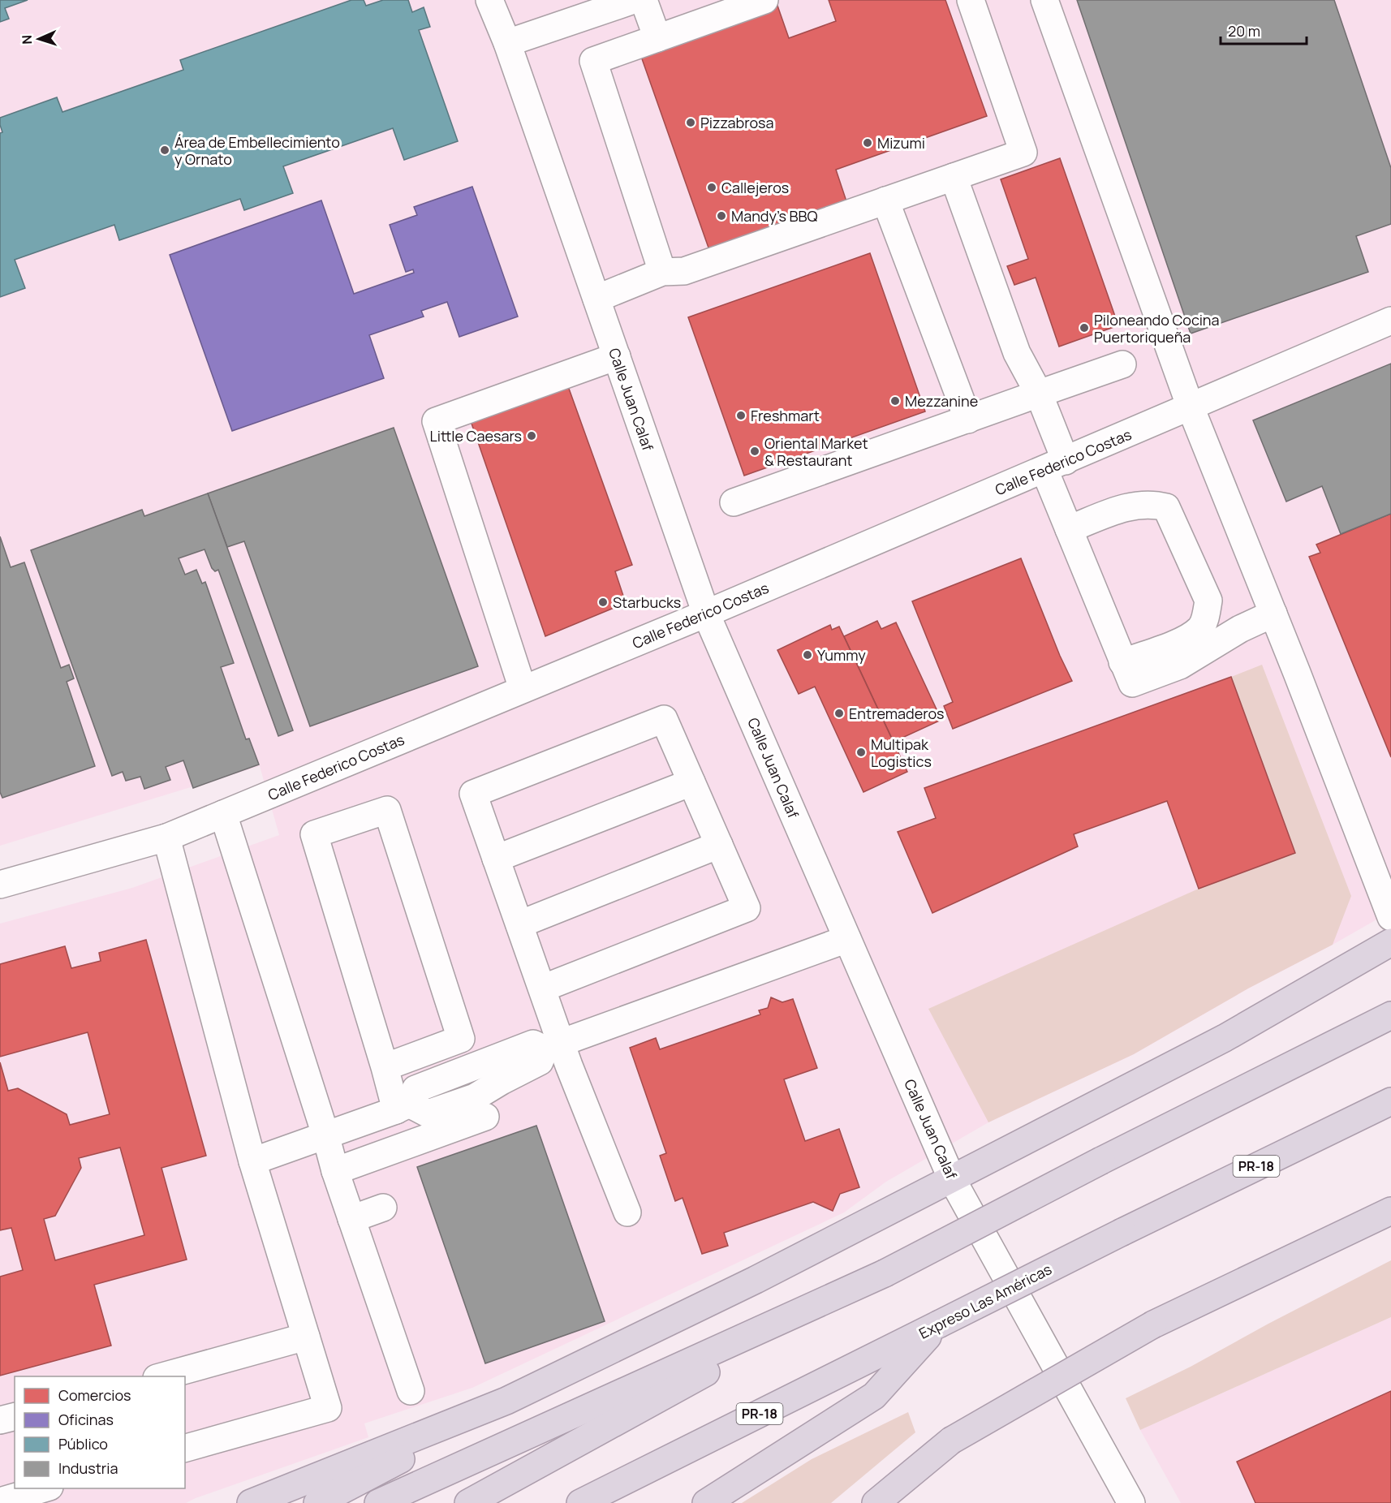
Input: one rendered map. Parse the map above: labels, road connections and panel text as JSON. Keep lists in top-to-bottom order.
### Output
{
  "streets": {
    "highway": ["PR-18", "Expreso Las Américas"],
    "street": ["Calle Juan Calaf", "Calle Federico Costas"]
  },
  "crossings": [
    ["Calle Juan Calaf", "Calle Federico Costas"]
  ],
  "places": [
    "Pizzabrosa",
    "Mizumi",
    "Área de Embellecimiento y Ornato",
    "Callejeros",
    "Mandy's BBQ",
    "Piloneando Cocina Puertoriqueña",
    "Mezzanine",
    "Freshmart",
    "Little Caesars",
    "Oriental Market & Restaurant",
    "Starbucks",
    "Yummy",
    "Entremaderos",
    "Multipak Logistics"
  ],
  "legend": [
    "Comercios",
    "Oficinas",
    "Público",
    "Industria"
  ],
  "scale_bar": "20 m",
  "north": "left"
}
